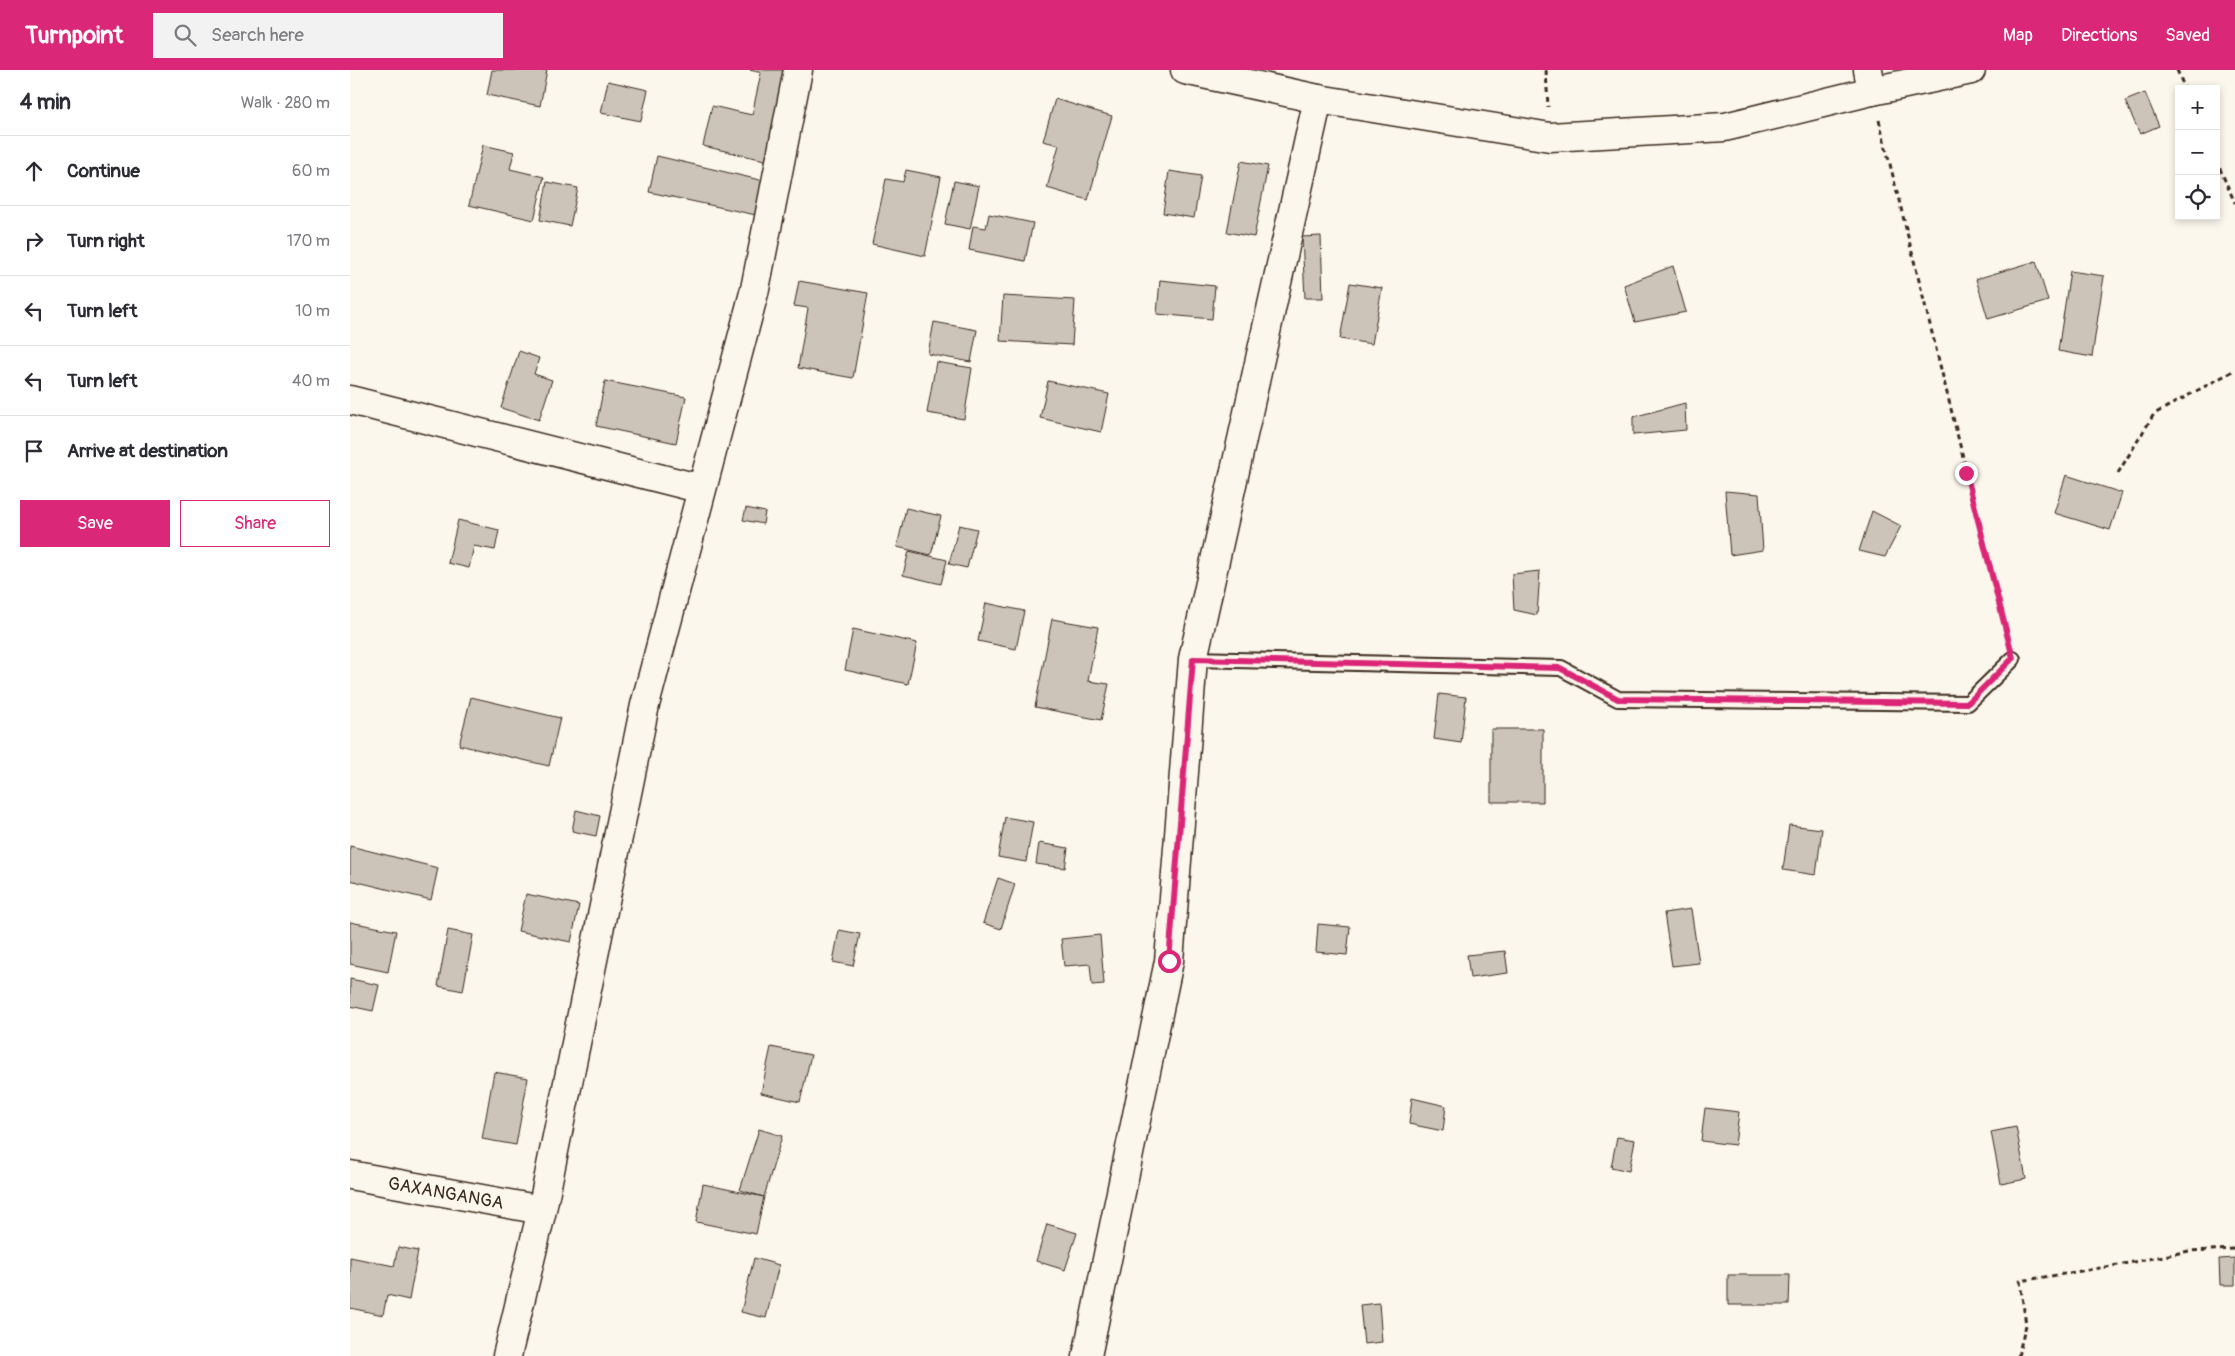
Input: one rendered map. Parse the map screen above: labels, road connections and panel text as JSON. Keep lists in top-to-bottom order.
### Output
{
  "streets": {
    "street": ["GAXANGANGA"]
  },
  "page": {
    "header": "Turnpoint",
    "search": "Search here",
    "nav": ["Map", "Directions", "Saved"],
    "heading": ["4 min", "Walk · 280 m"],
    "map_buttons": ["+", "−"],
    "list": [
      ["Continue", "60 m"],
      ["Turn right", "170 m"],
      ["Turn left", "10 m"],
      ["Turn left", "40 m"],
      "Arrive at destination"
    ],
    "buttons": ["Save", "Share"]
  }
}
